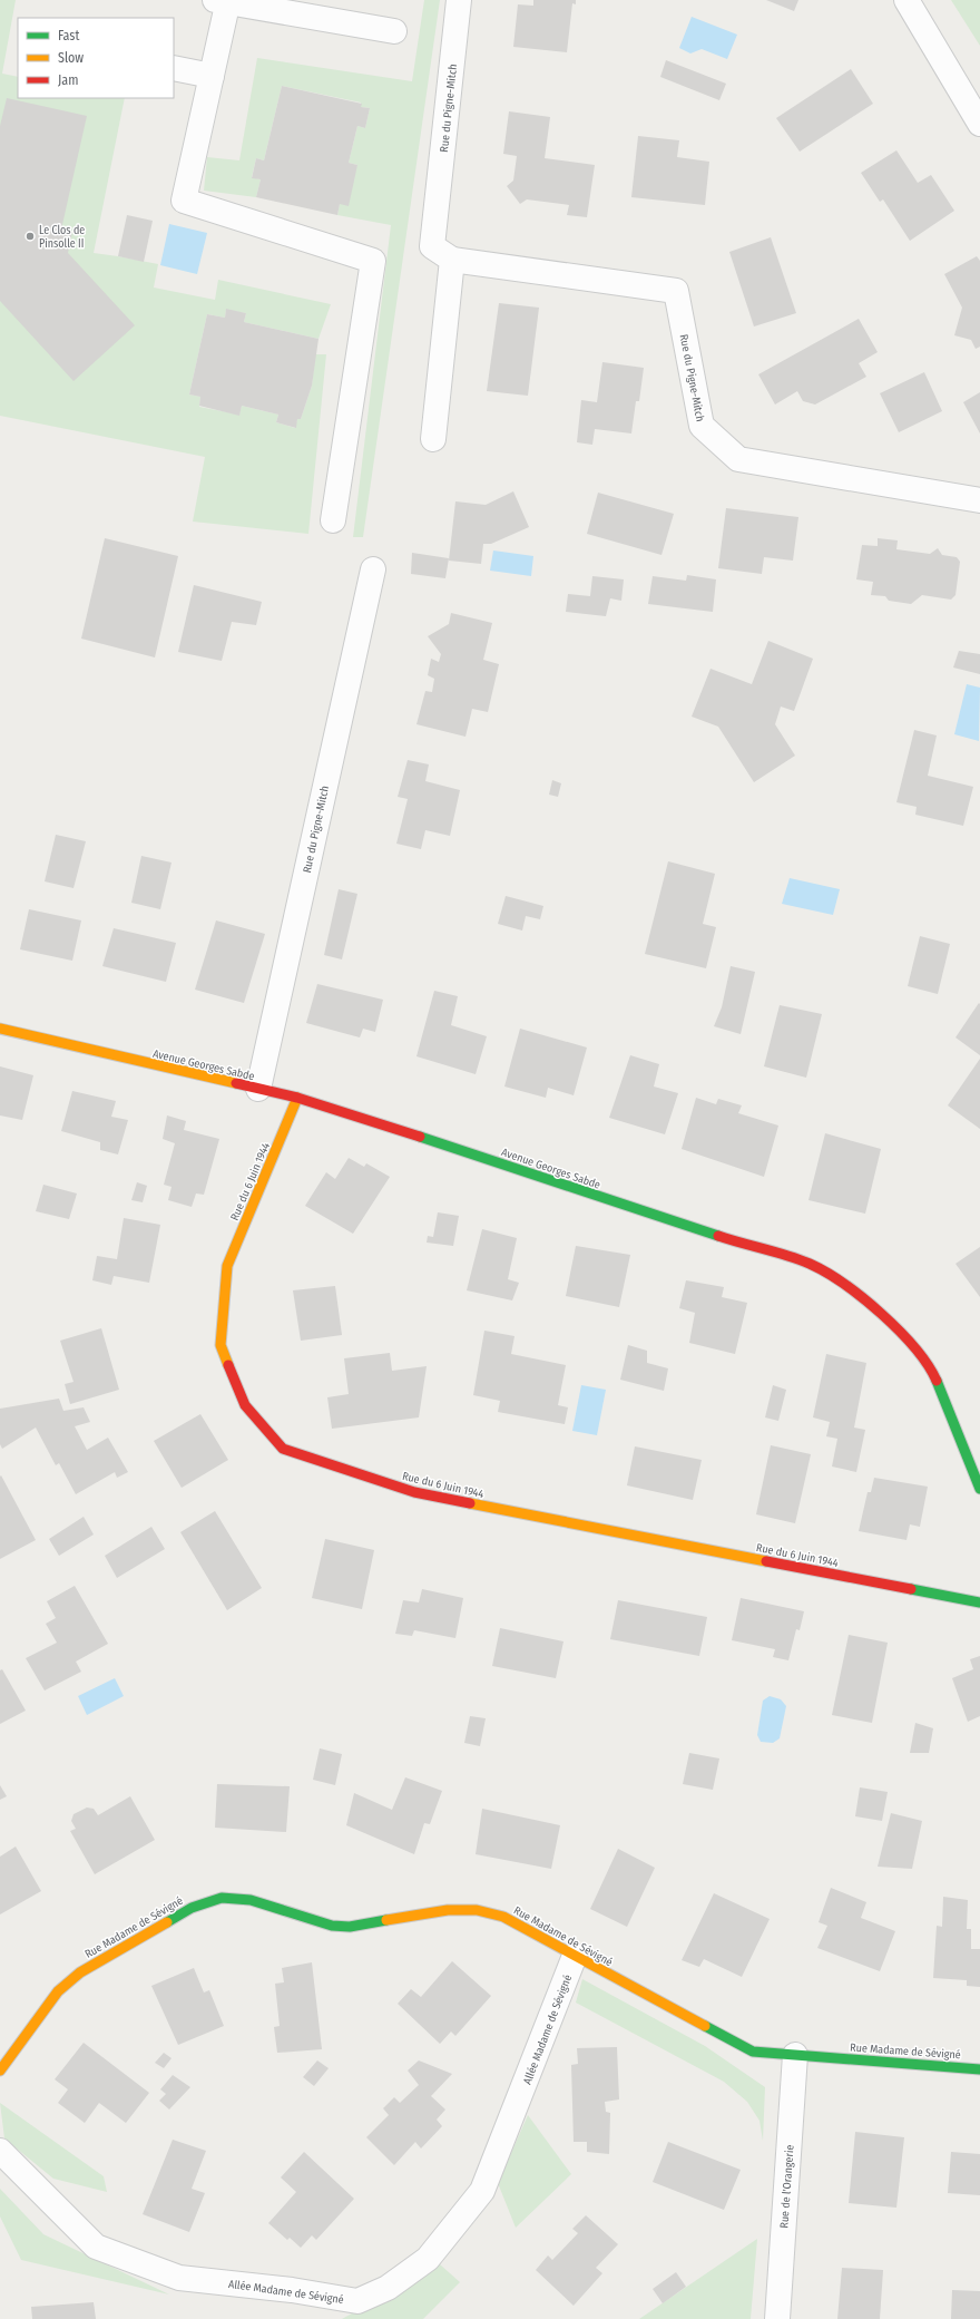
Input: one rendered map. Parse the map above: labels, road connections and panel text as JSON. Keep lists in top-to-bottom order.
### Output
{
  "streets": {
    "street": [
      "Rue du Pigne-Mitch",
      "Avenue Georges Sabde",
      "Rue du 6 Juin 1944",
      "Rue Madame de Sévigné",
      "Allée Madame de Sévigné",
      "Rue de l'Orangerie"
    ]
  },
  "crossings": [
    ["Rue du Pigne-Mitch", "Avenue Georges Sabde"],
    ["Avenue Georges Sabde", "Rue du 6 Juin 1944"],
    ["Rue Madame de Sévigné", "Allée Madame de Sévigné"],
    ["Rue Madame de Sévigné", "Rue de l'Orangerie"]
  ],
  "places": ["Le Clos de Pinsolle II"],
  "legend": ["Fast", "Slow", "Jam"]
}
